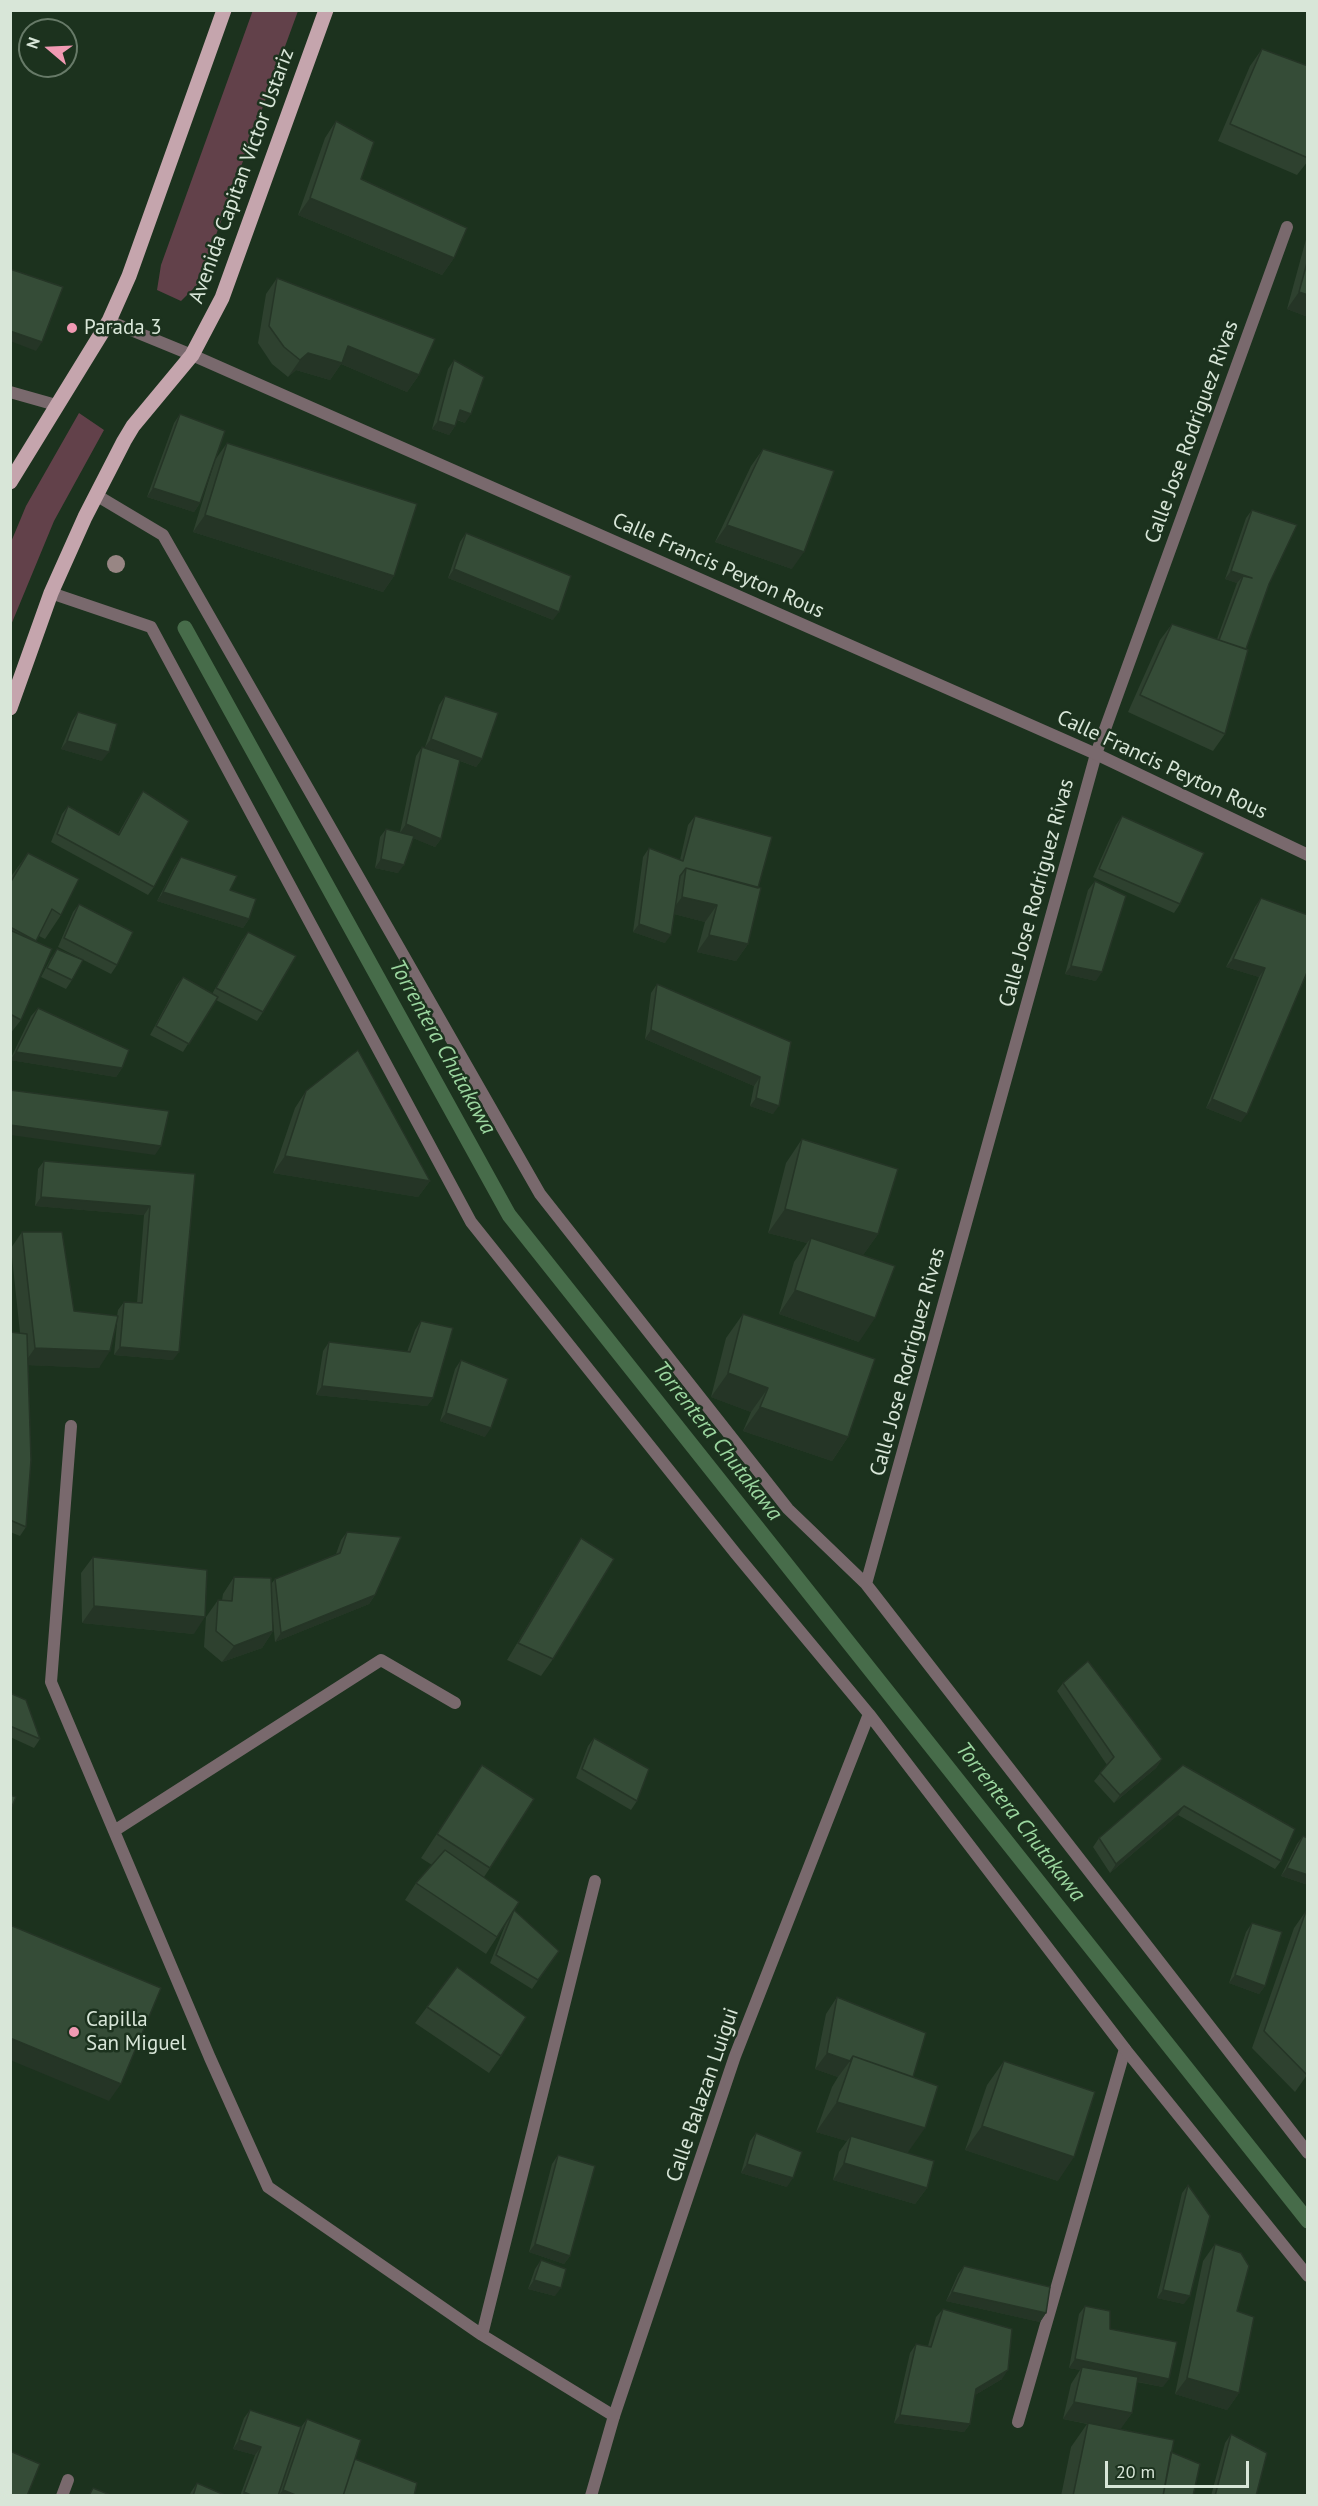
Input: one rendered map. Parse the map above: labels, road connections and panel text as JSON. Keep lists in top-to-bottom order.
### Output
{
  "streets": {
    "main road": ["Avenida Capitan Víctor Ustariz"],
    "street": ["Calle Jose Rodriguez Rivas", "Calle Francis Peyton Rous", "Calle Balazan Luigui"]
  },
  "crossings": [
    ["Avenida Capitan Víctor Ustariz", "Calle Francis Peyton Rous"],
    ["Calle Jose Rodriguez Rivas", "Calle Francis Peyton Rous"]
  ],
  "water": ["Torrentera Chutakawa"],
  "places": ["Parada 3", "Capilla San Miguel"],
  "scale_bar": "20 m",
  "north": "left"
}
